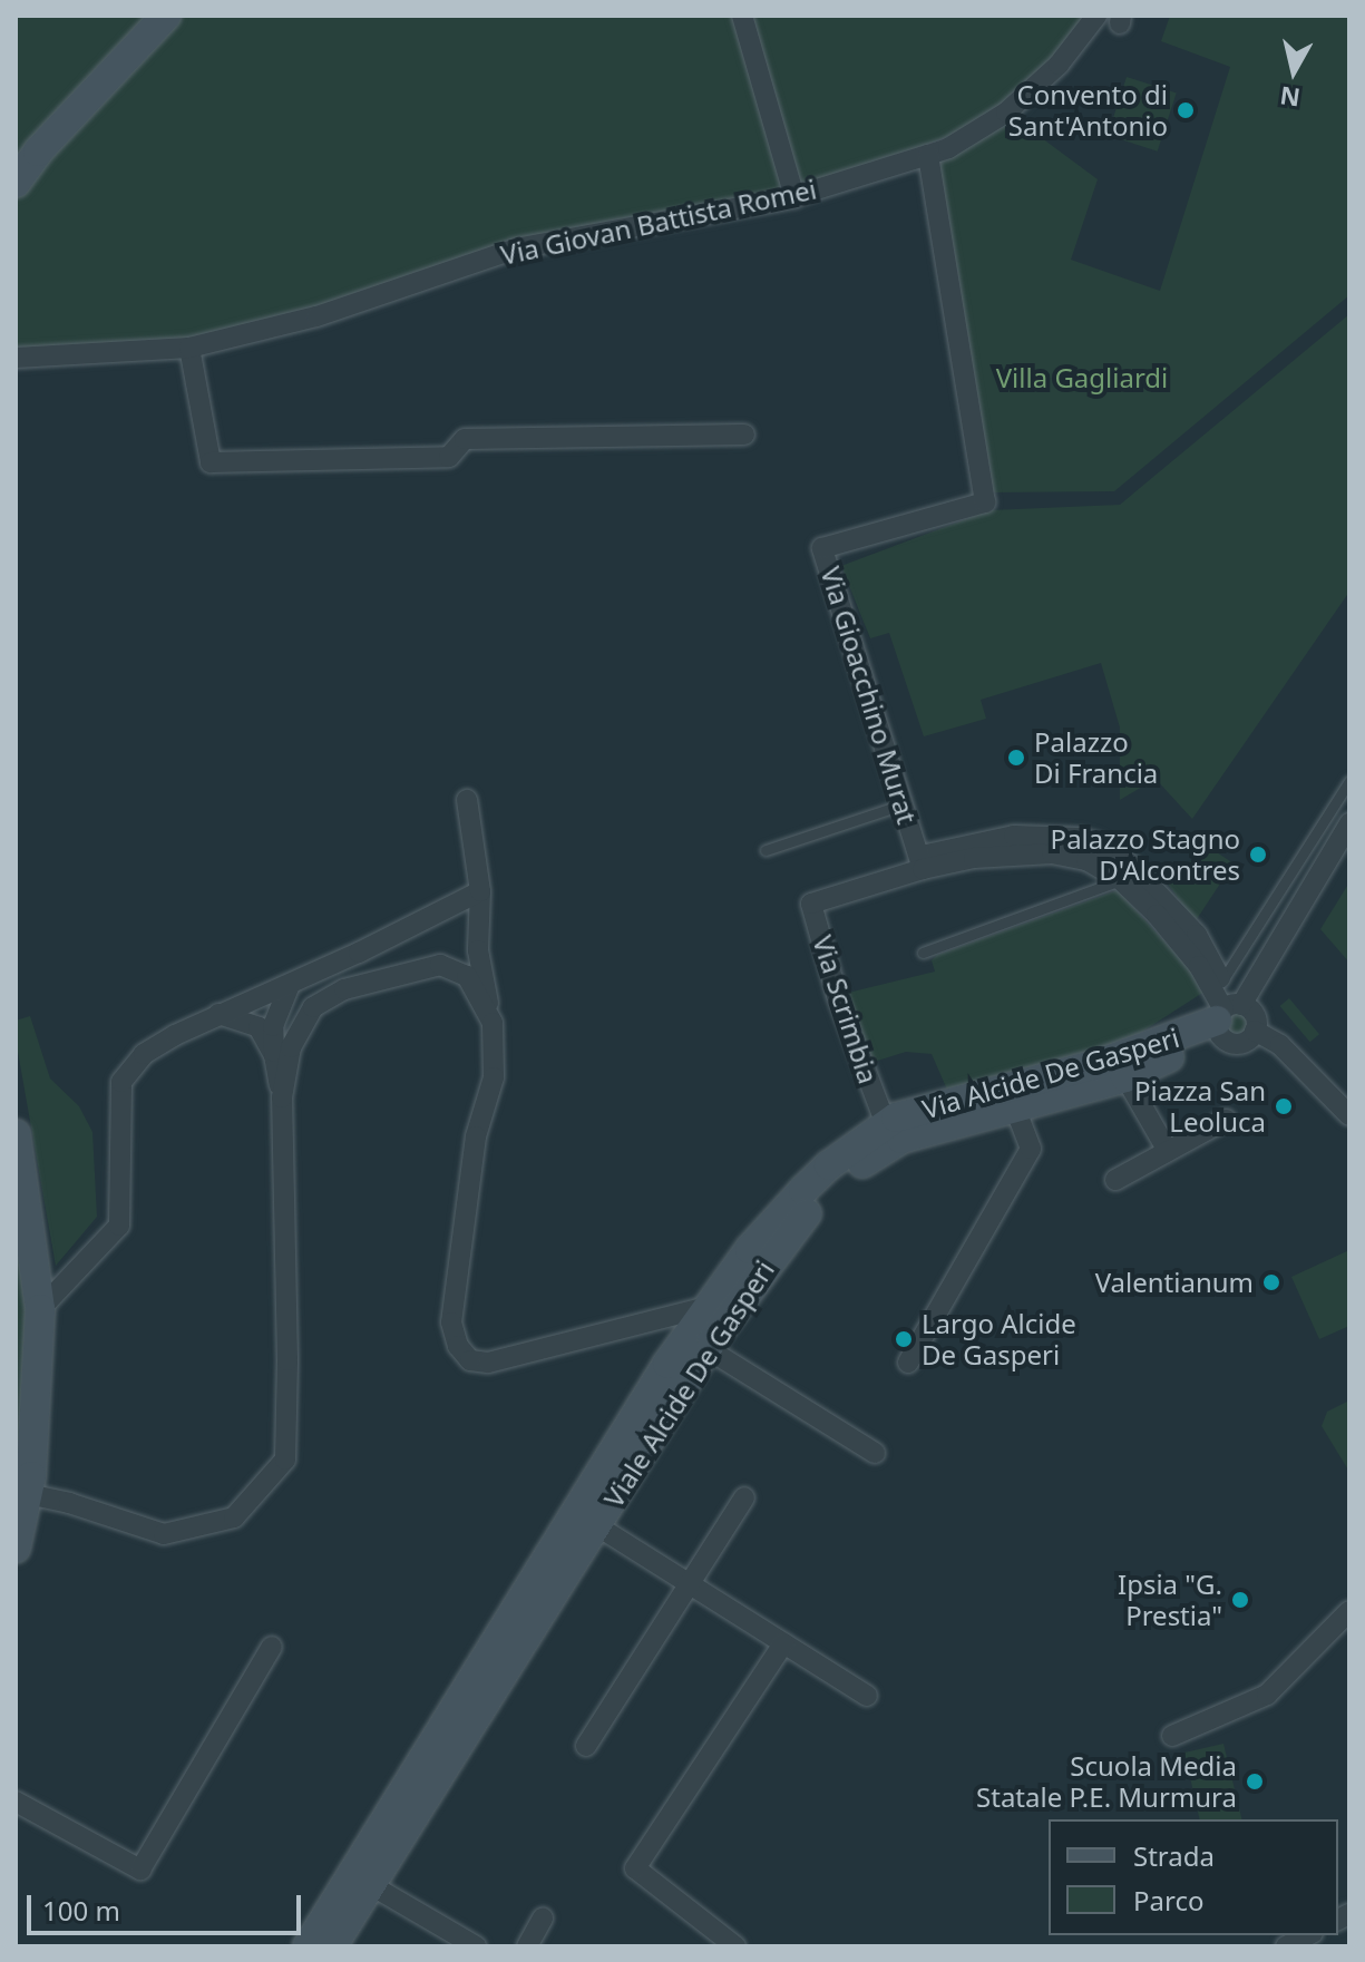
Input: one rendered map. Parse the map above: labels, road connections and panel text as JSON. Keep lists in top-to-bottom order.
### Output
{
  "streets": {
    "main road": ["Via Alcide De Gasperi", "Viale Alcide De Gasperi"],
    "street": ["Via Giovan Battista Romei", "Via Gioacchino Murat", "Via Scrimbia"]
  },
  "crossings": [
    ["Via Giovan Battista Romei", "Via Gioacchino Murat"],
    ["Via Gioacchino Murat", "Via Scrimbia"],
    ["Via Gioacchino Murat", "Via Alcide De Gasperi"],
    ["Via Gioacchino Murat", "Viale Alcide De Gasperi"],
    ["Via Scrimbia", "Via Alcide De Gasperi"],
    ["Via Scrimbia", "Viale Alcide De Gasperi"],
    ["Via Alcide De Gasperi", "Viale Alcide De Gasperi"]
  ],
  "parks": ["Villa Gagliardi"],
  "places": [
    "Convento di Sant'Antonio",
    "Palazzo Di Francia",
    "Palazzo Stagno D'Alcontres",
    "Piazza San Leoluca",
    "Valentianum",
    "Largo Alcide De Gasperi",
    "Ipsia \"G. Prestia\"",
    "Scuola Media Statale P.E. Murmura"
  ],
  "legend": ["Strada", "Parco"],
  "scale_bar": "100 m",
  "north": "bottom"
}
